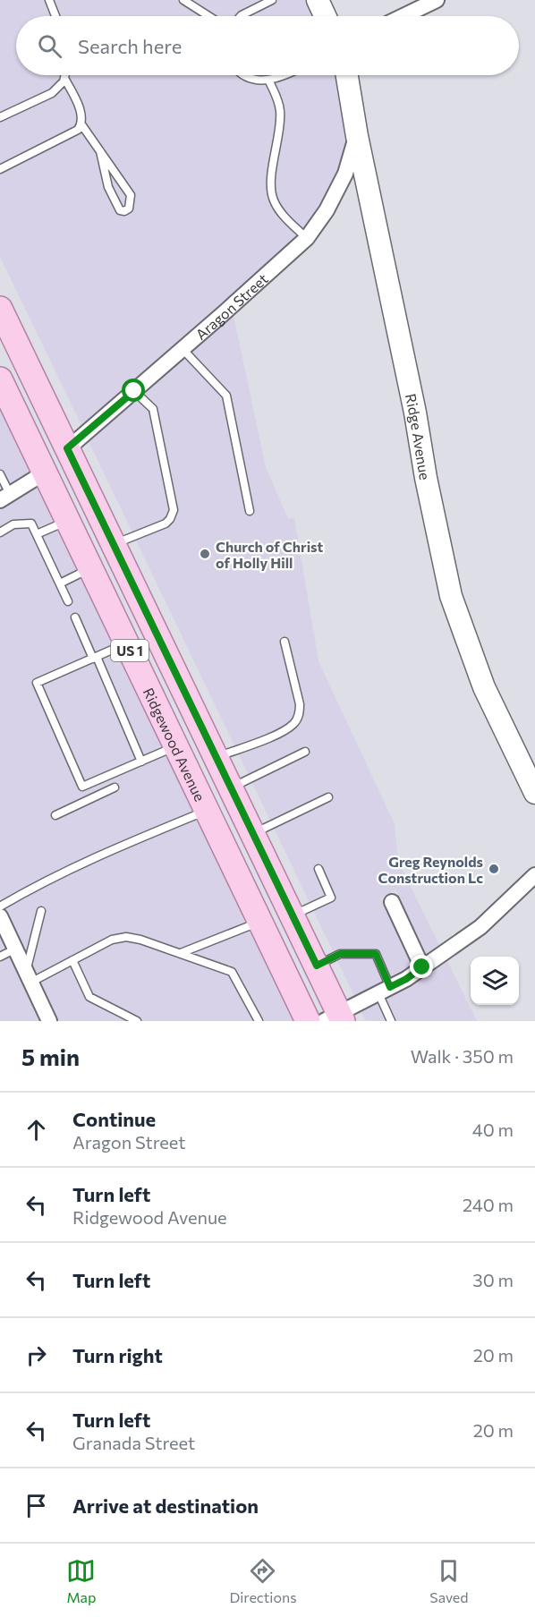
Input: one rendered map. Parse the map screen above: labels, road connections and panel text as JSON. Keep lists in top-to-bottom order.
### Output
{
  "streets": {
    "main road": ["US 1", "Ridgewood Avenue"],
    "street": ["Aragon Street", "Ridge Avenue"]
  },
  "crossings": [
    ["Aragon Street", "Ridge Avenue"],
    ["Aragon Street", "US 1"],
    ["US 1", "Ridgewood Avenue"]
  ],
  "places": ["Church of Christ of Holly Hill", "Greg Reynolds Construction Lc"],
  "page": {
    "search": "Search here",
    "heading": ["5 min", "Walk · 350 m"],
    "list": [
      ["Continue", "Aragon Street", "40 m"],
      ["Turn left", "Ridgewood Avenue", "240 m"],
      ["Turn left", "30 m"],
      ["Turn right", "20 m"],
      ["Turn left", "Granada Street", "20 m"],
      "Arrive at destination"
    ],
    "nav": ["Map", "Directions", "Saved"]
  }
}
